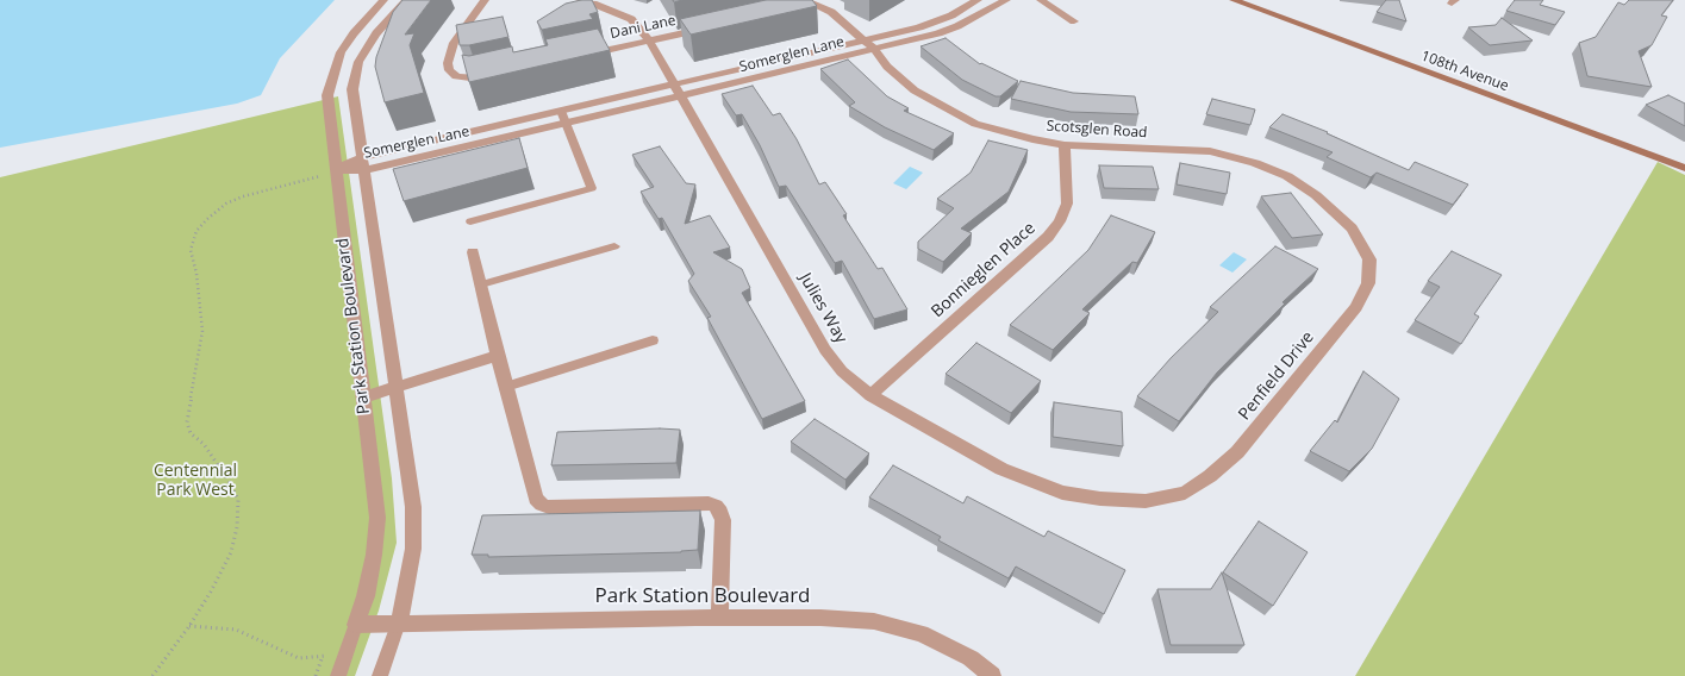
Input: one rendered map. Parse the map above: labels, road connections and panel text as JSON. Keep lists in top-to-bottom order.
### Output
{
  "streets": {
    "street": [
      "Dani Lane",
      "Somerglen Lane",
      "108th Avenue",
      "Scotsglen Road",
      "Bonnieglen Place",
      "Julies Way",
      "Park Station Boulevard",
      "Penfield Drive"
    ]
  },
  "crossings": [
    ["Dani Lane", "Julies Way"],
    ["Somerglen Lane", "Scotsglen Road"],
    ["Somerglen Lane", "Julies Way"],
    ["Somerglen Lane", "Park Station Boulevard"],
    ["Scotsglen Road", "Bonnieglen Place"],
    ["Scotsglen Road", "Penfield Drive"],
    ["Bonnieglen Place", "Julies Way"],
    ["Julies Way", "Penfield Drive"]
  ],
  "parks": ["Centennial Park West"]
}
